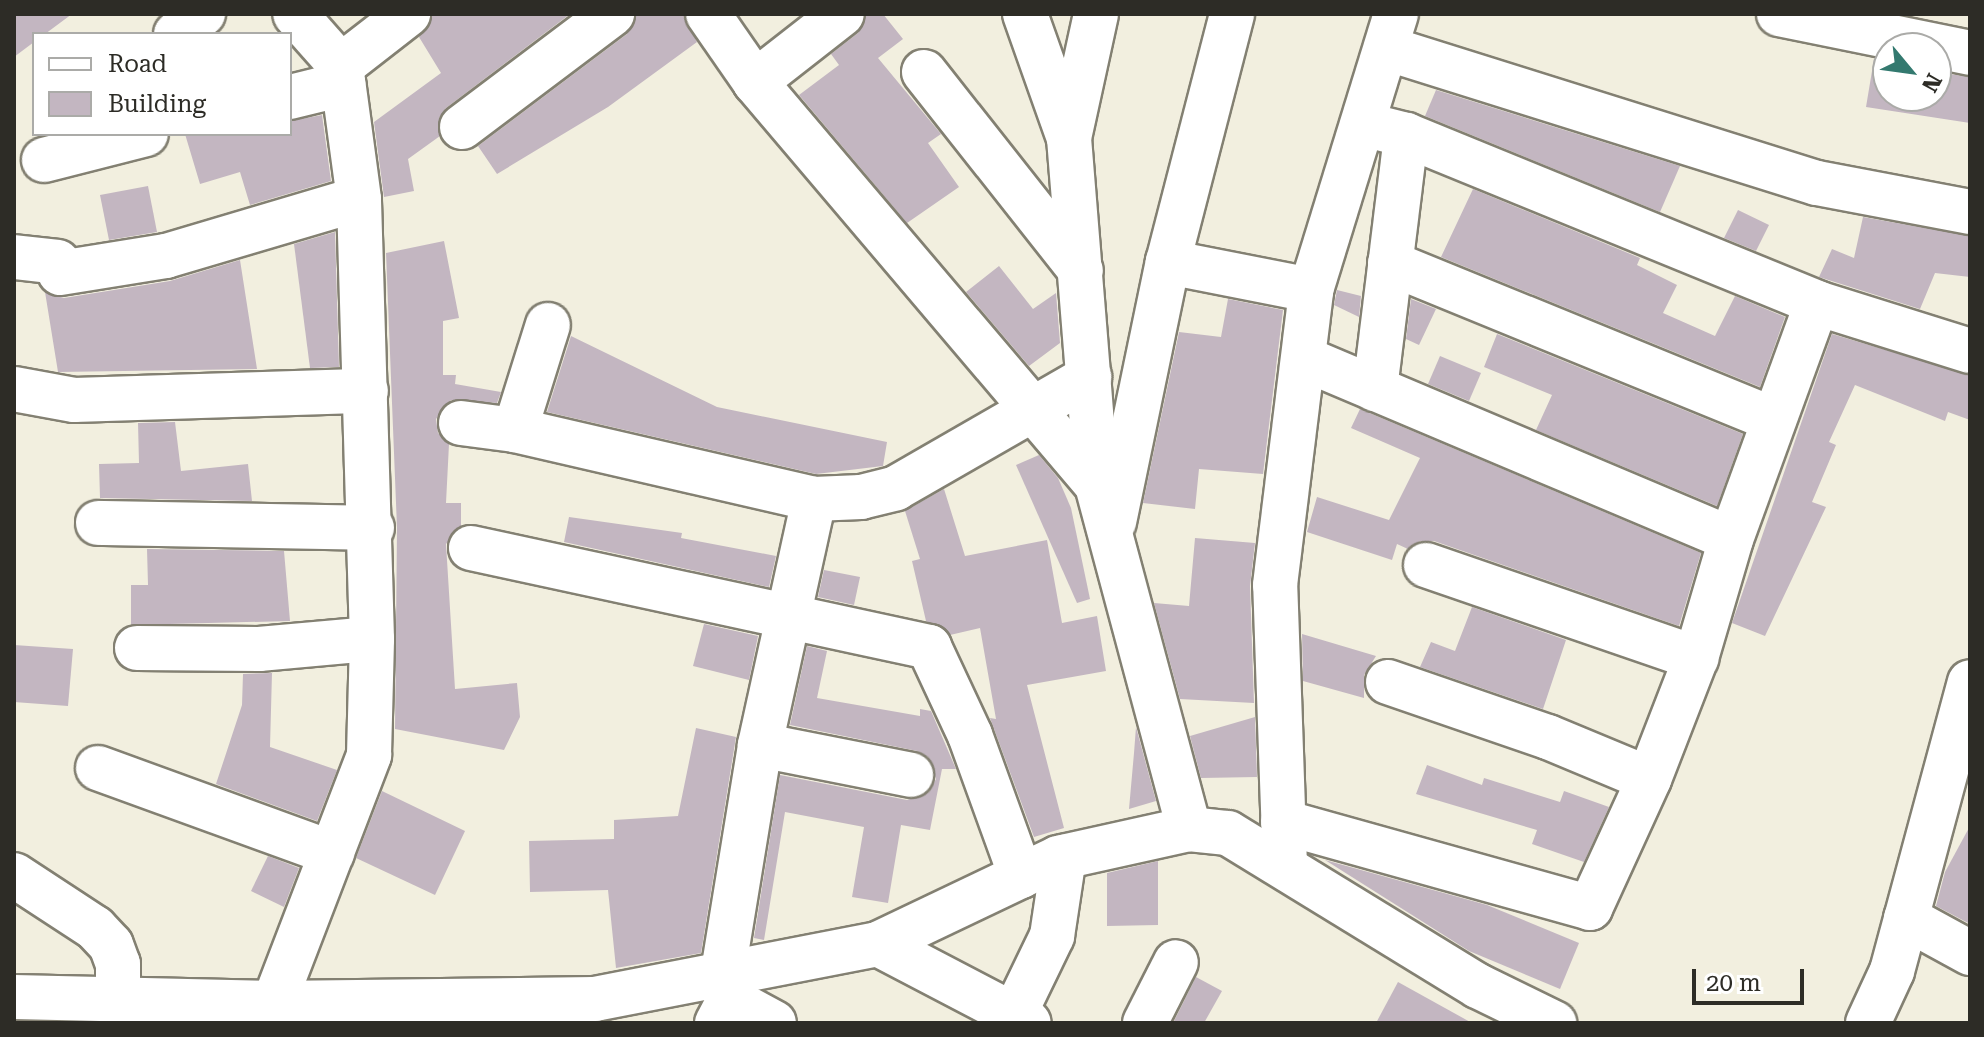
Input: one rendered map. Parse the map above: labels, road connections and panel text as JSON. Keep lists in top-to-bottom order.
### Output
{
  "legend": ["Road", "Building"],
  "scale_bar": "20 m",
  "north": "bottom right"
}
